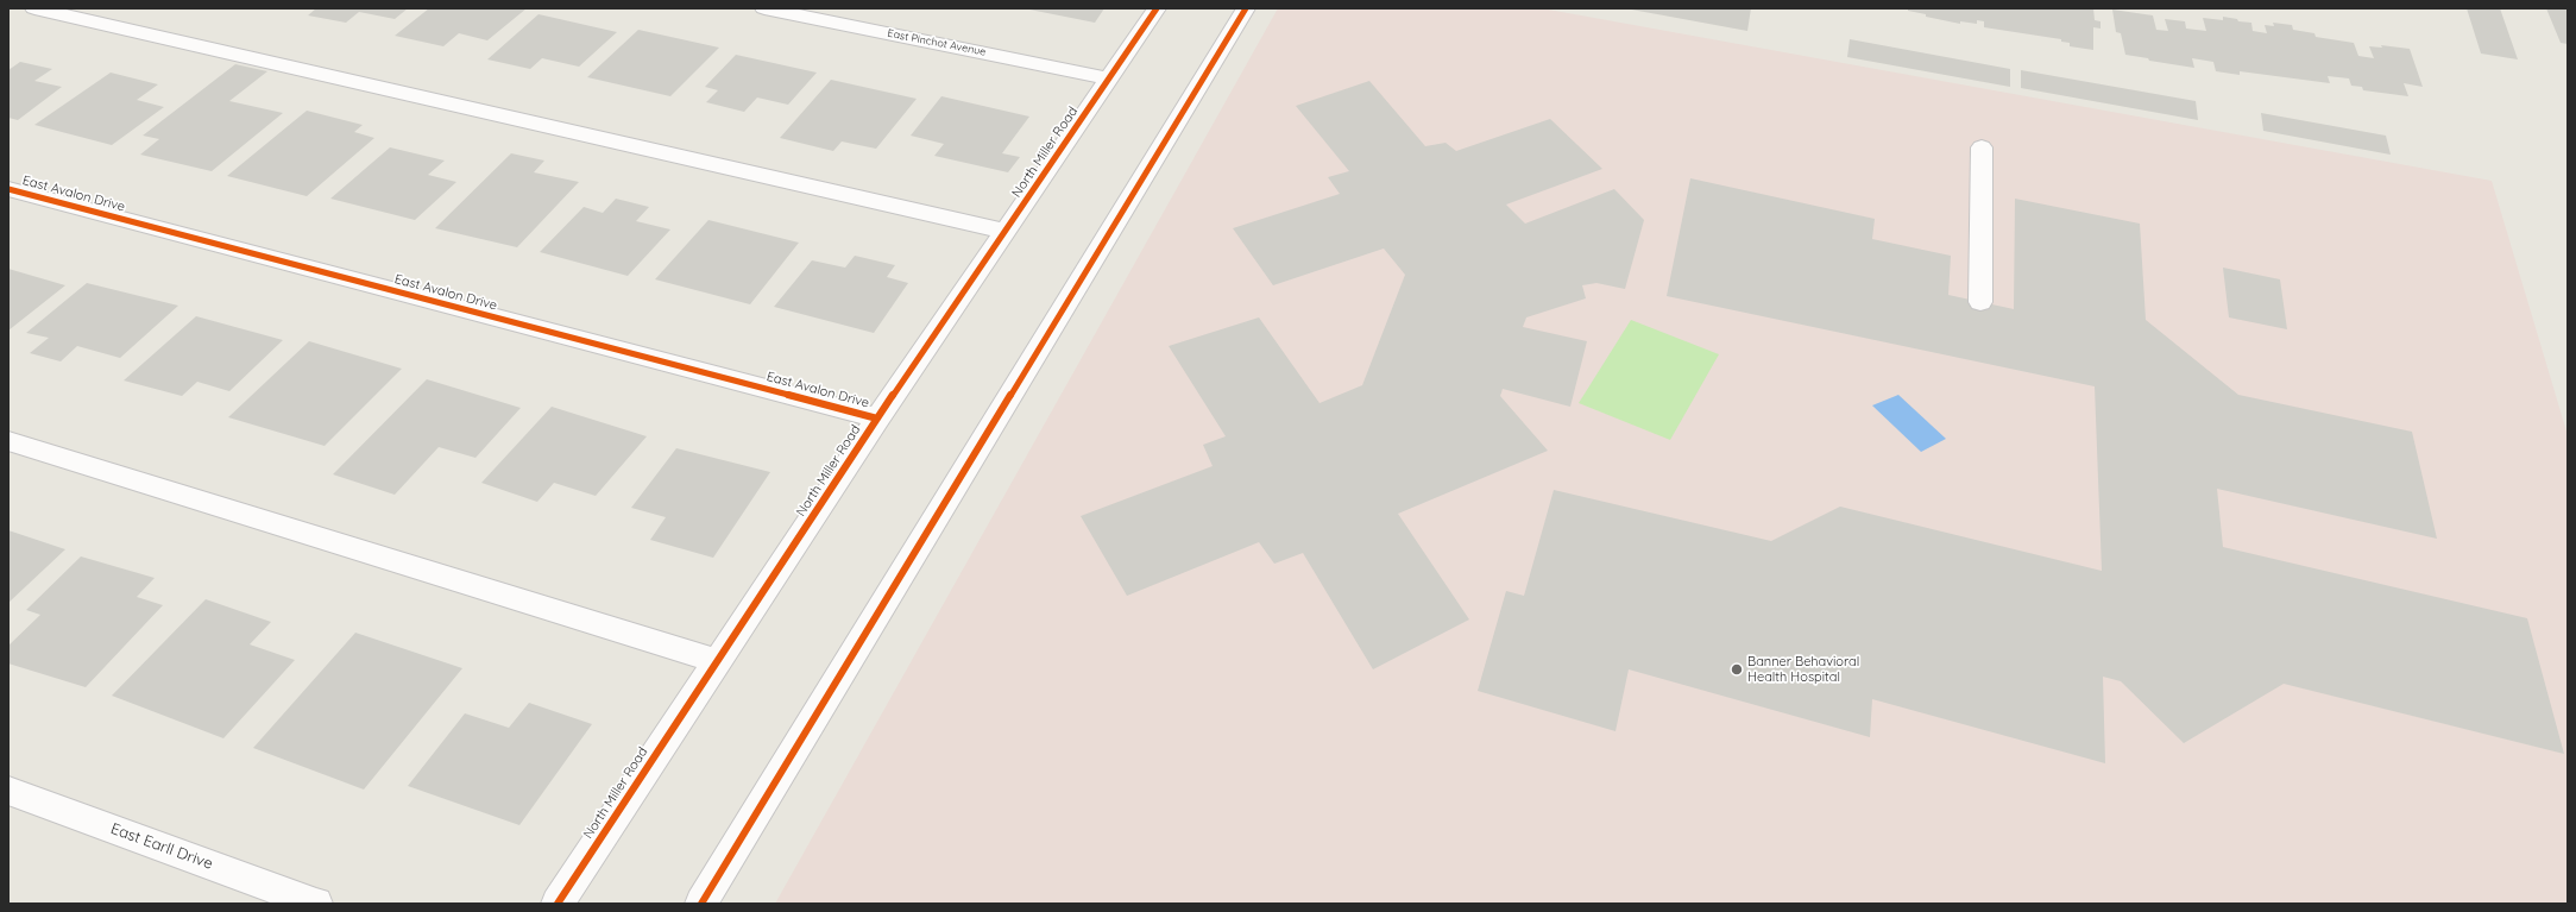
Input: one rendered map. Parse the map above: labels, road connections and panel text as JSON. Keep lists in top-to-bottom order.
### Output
{
  "streets": {
    "street": [
      "East Pinchot Avenue",
      "North Miller Road",
      "East Avalon Drive",
      "East Earll Drive"
    ]
  },
  "crossings": [
    ["East Pinchot Avenue", "North Miller Road"],
    ["North Miller Road", "East Avalon Drive"]
  ],
  "places": ["Banner Behavioral Health Hospital"]
}
